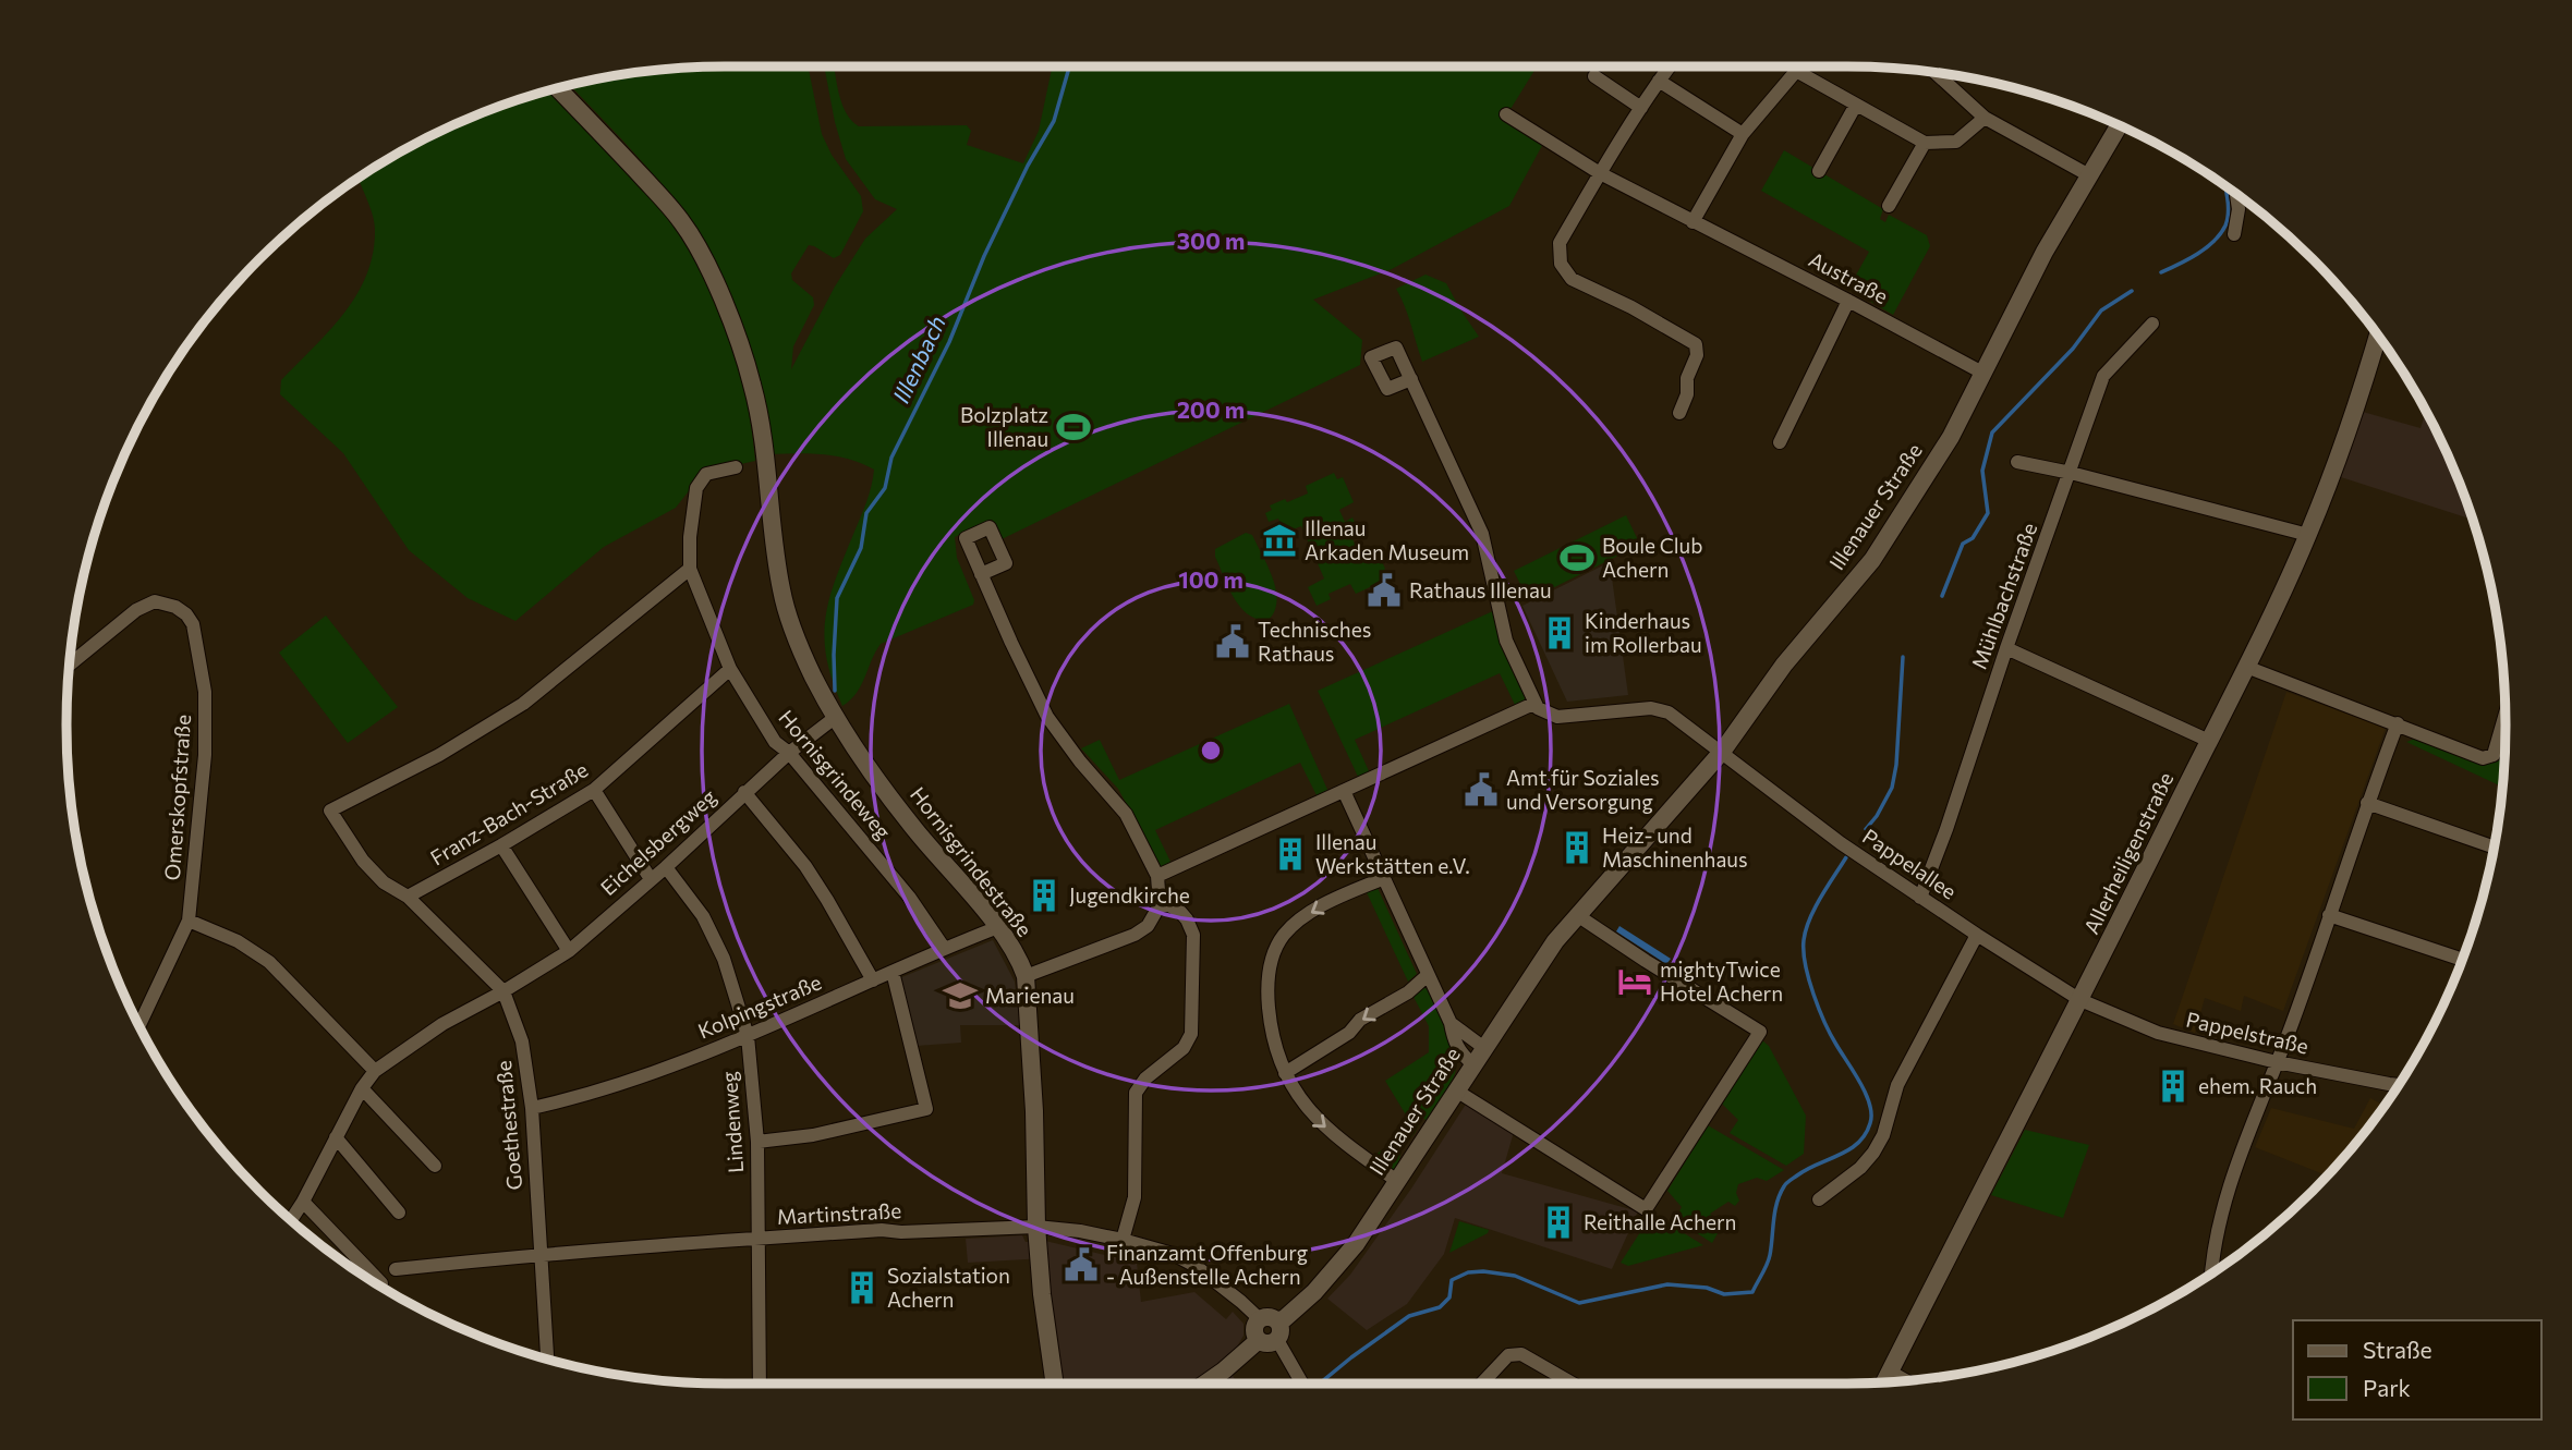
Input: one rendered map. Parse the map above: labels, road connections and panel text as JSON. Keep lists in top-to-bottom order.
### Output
{
  "streets": {
    "main road": ["Illenauer Straße", "Allerheiligenstraße", "Hornisgrindestraße"],
    "street": [
      "Austraße",
      "Mühlbachstraße",
      "Hornisgrindeweg",
      "Omerskopfstraße",
      "Franz-Bach-Straße",
      "Eichelsbergweg",
      "Pappelallee",
      "Kolpingstraße",
      "Pappelstraße",
      "Lindenweg",
      "Goethestraße",
      "Martinstraße"
    ]
  },
  "crossings": [
    ["Austraße", "Illenauer Straße"],
    ["Illenauer Straße", "Pappelallee"],
    ["Mühlbachstraße", "Pappelallee"],
    ["Hornisgrindeweg", "Franz-Bach-Straße"],
    ["Hornisgrindeweg", "Eichelsbergweg"],
    ["Hornisgrindeweg", "Kolpingstraße"],
    ["Hornisgrindeweg", "Goethestraße"],
    ["Franz-Bach-Straße", "Goethestraße"],
    ["Eichelsbergweg", "Hornisgrindestraße"],
    ["Eichelsbergweg", "Lindenweg"],
    ["Eichelsbergweg", "Goethestraße"],
    ["Allerheiligenstraße", "Pappelallee"],
    ["Allerheiligenstraße", "Pappelstraße"],
    ["Hornisgrindestraße", "Kolpingstraße"],
    ["Hornisgrindestraße", "Martinstraße"],
    ["Pappelallee", "Pappelstraße"],
    ["Kolpingstraße", "Lindenweg"],
    ["Kolpingstraße", "Goethestraße"],
    ["Lindenweg", "Martinstraße"],
    ["Goethestraße", "Martinstraße"]
  ],
  "water": ["Illenbach"],
  "places": {
    "sports": ["Bolzplatz Illenau", "Boule Club Achern"],
    "museum": ["Illenau Arkaden Museum"],
    "public building": [
      "Rathaus Illenau",
      "Technisches Rathaus",
      "Amt für Soziales und Versorgung",
      "Finanzamt Offenburg - Außenstelle Achern"
    ],
    "building": [
      "Kinderhaus im Rollerbau",
      "Heiz- und Maschinenhaus",
      "Illenau Werkstätten e.V.",
      "Jugendkirche",
      "ehem. Rauch",
      "Reithalle Achern",
      "Sozialstation Achern"
    ],
    "hotel": ["mightyTwice Hotel Achern"],
    "school or university": ["Marienau"]
  },
  "legend": ["Straße", "Park"],
  "rings": ["300 m", "200 m", "100 m"]
}
